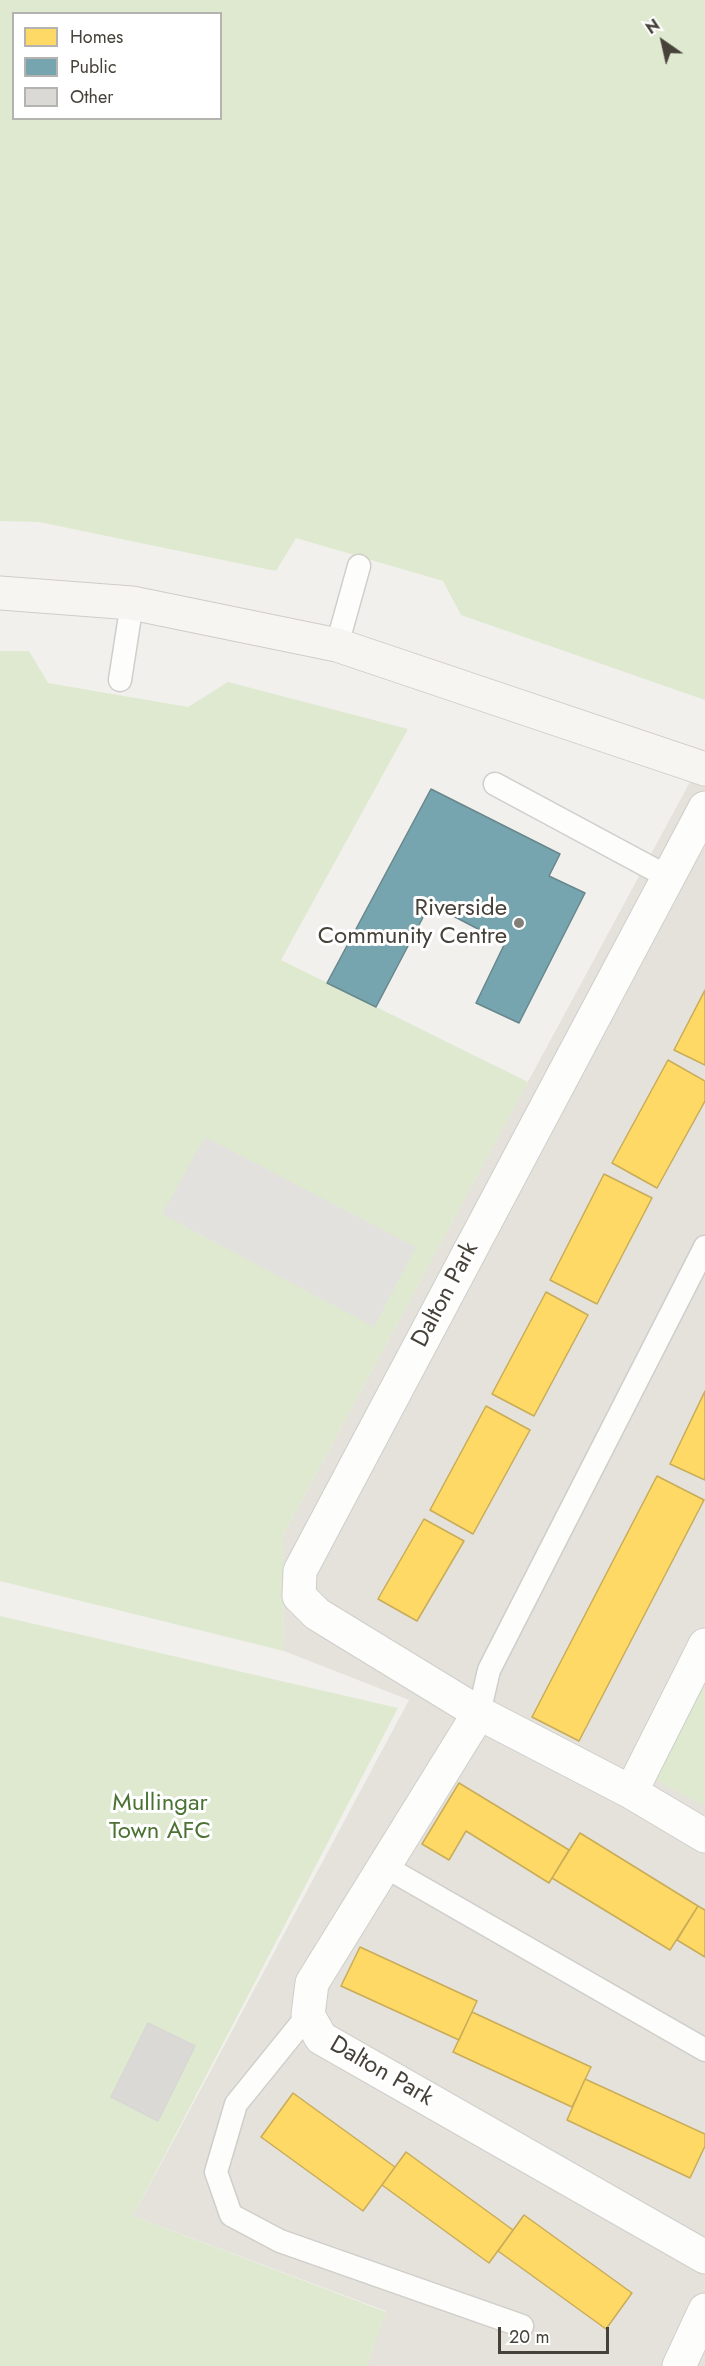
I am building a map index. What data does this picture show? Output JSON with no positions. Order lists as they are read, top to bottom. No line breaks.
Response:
{"streets":{"street":["Dalton Park"]},"parks":["Mullingar Town AFC"],"places":["Riverside Community Centre"],"legend":["Homes","Public","Other"],"scale_bar":"20 m","north":"top left"}
